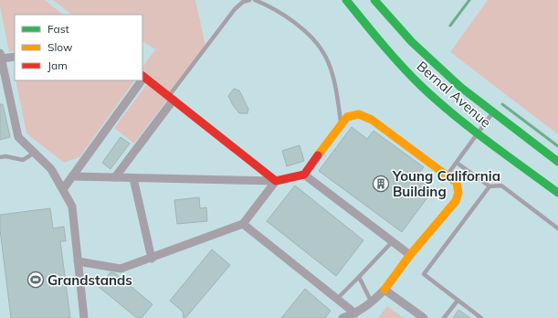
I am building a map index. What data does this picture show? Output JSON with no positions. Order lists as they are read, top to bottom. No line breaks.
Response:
{"streets":{"main road":["Bernal Avenue"]},"places":{"building":["Young California Building"],"sports":["Grandstands"]},"legend":["Fast","Slow","Jam"]}
